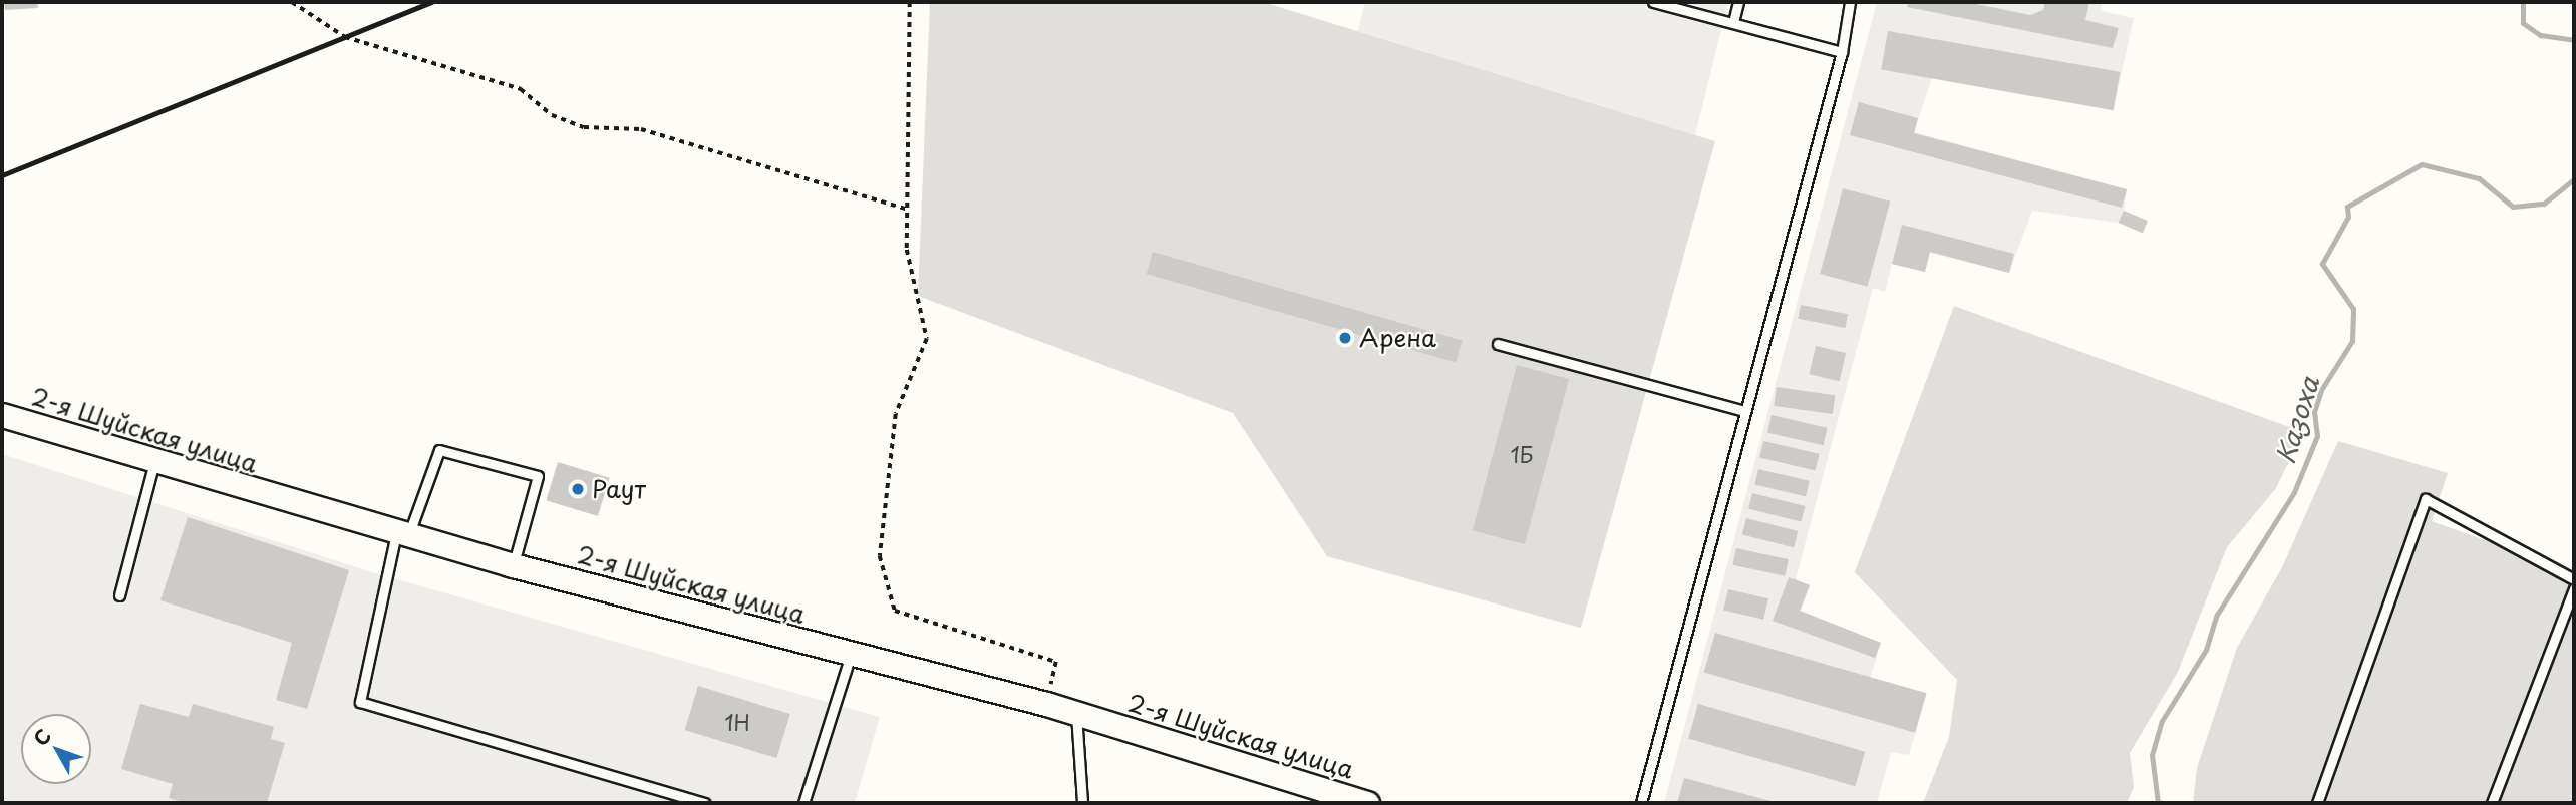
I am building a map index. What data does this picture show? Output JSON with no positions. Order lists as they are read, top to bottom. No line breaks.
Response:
{"streets":{"street":["2-я Шуйская улица"]},"water":["Казоха"],"places":["Арена","Раут"],"house_numbers":["1Б","1Н"],"north":"top left"}
